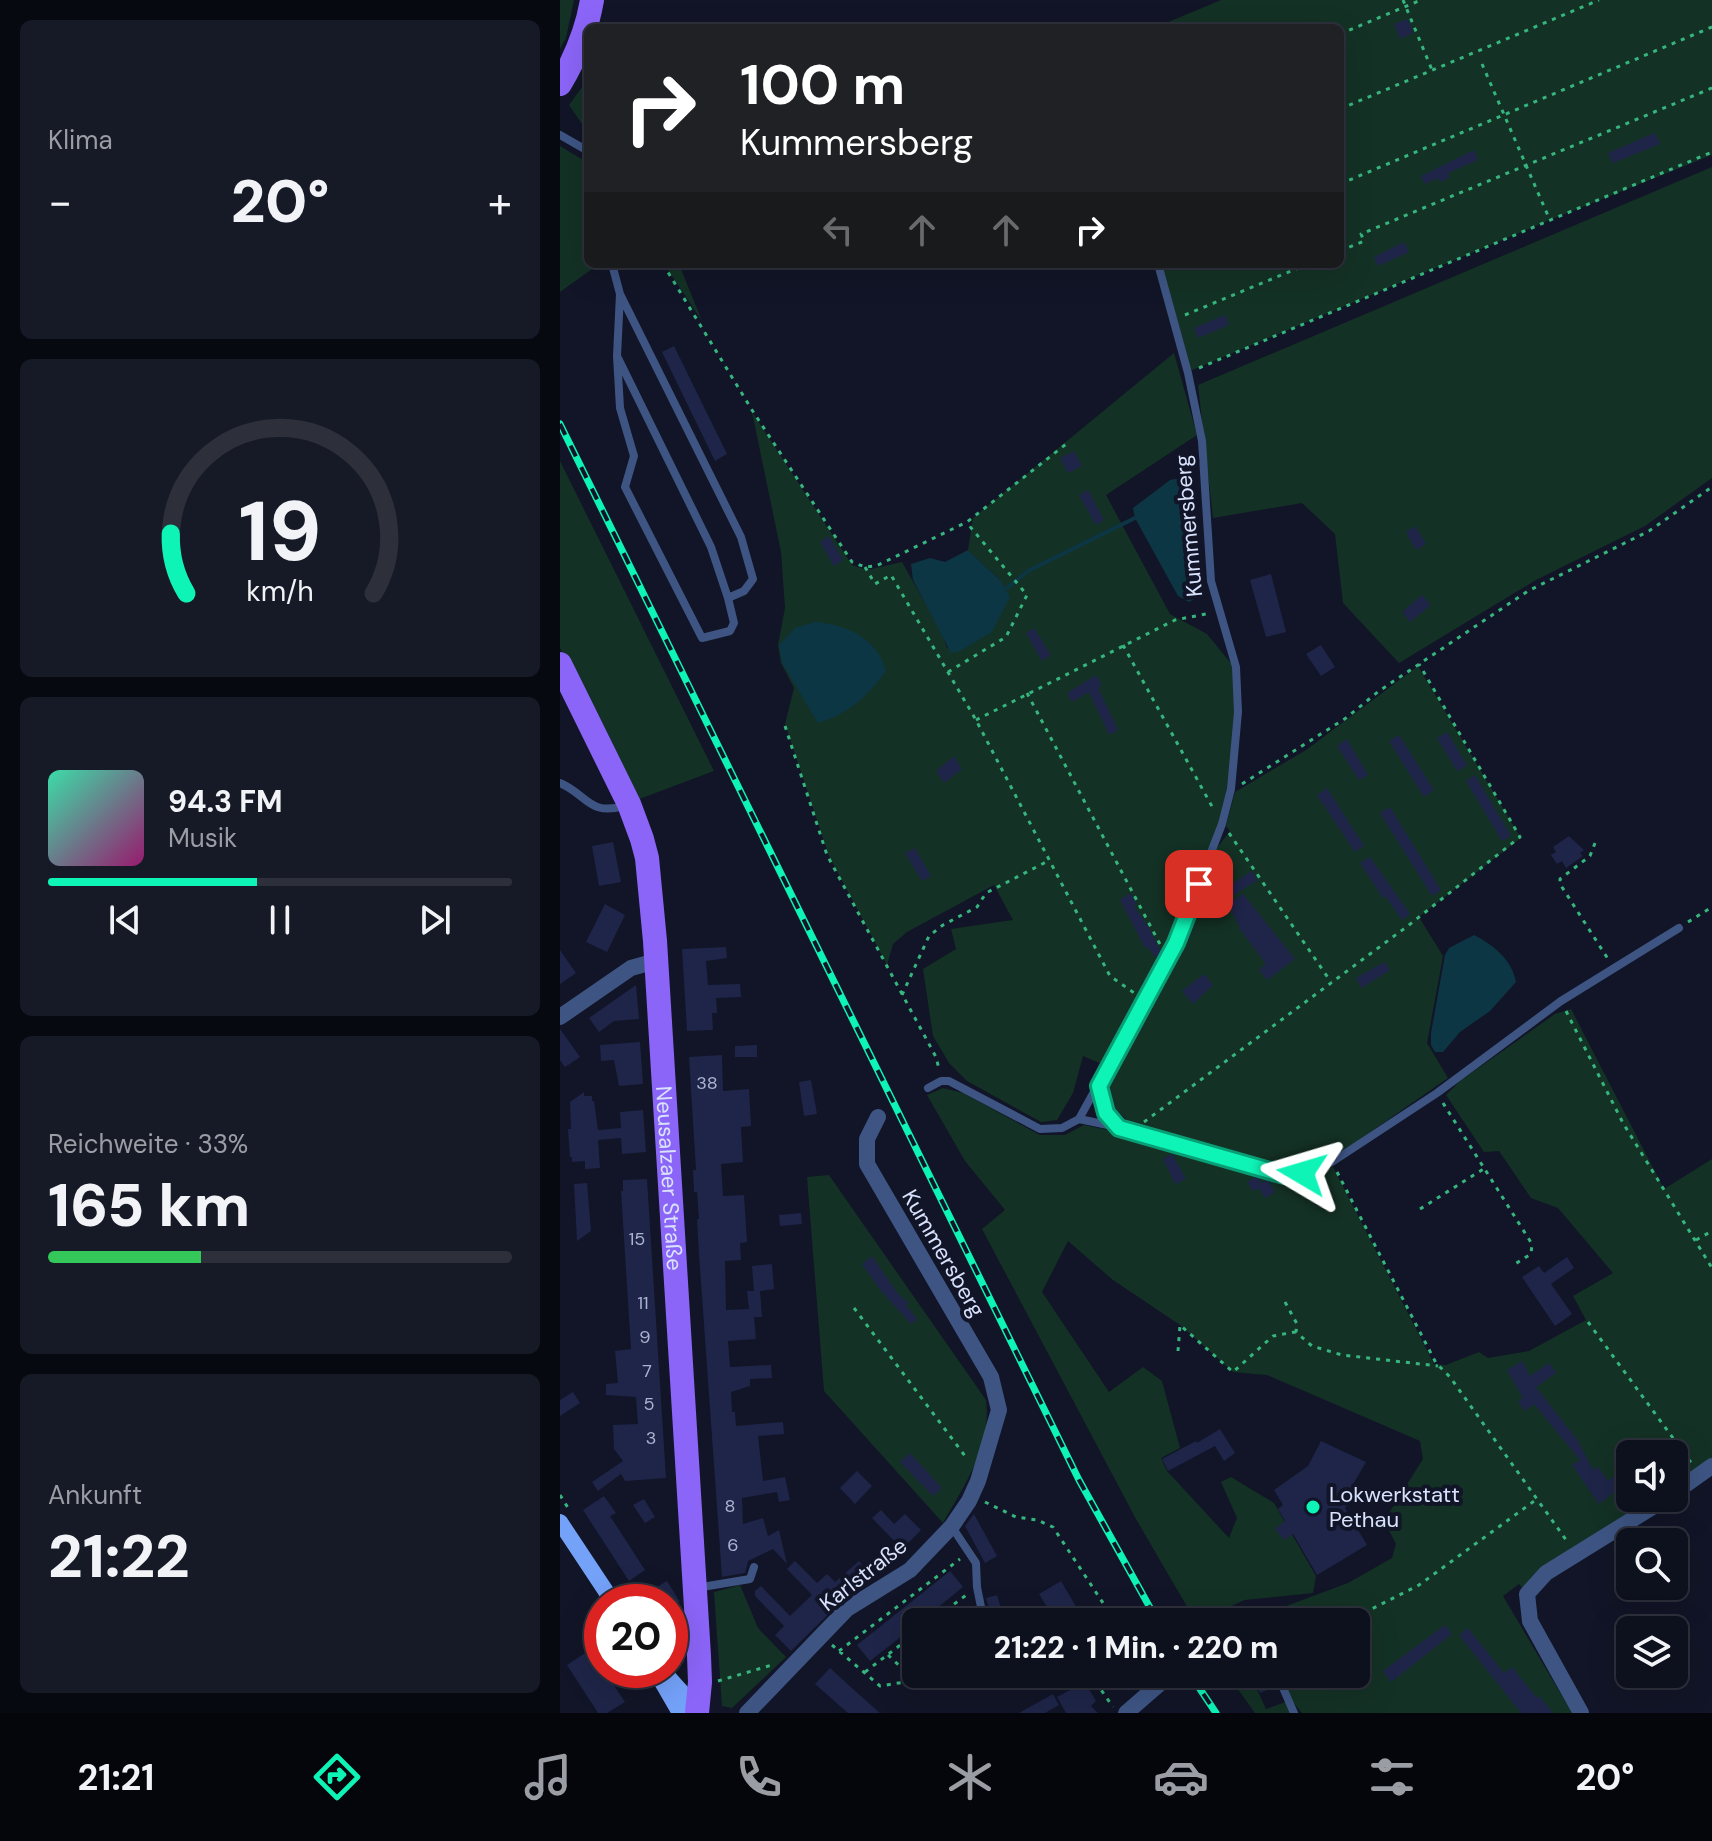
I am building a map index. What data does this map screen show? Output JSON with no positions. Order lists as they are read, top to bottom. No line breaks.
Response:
{"streets":{"main road":["Neusalzaer Straße"],"street":["Kummersberg","Karlstraße"]},"crossings":[["Kummersberg","Karlstraße"]],"places":["Lokwerkstatt Pethau"],"house_numbers":["38","15","11","9","7","5","3","8","6"],"page":{"tile":["Klima",["Reichweite · 33%","165 km"],["Ankunft","21:22"]],"turn":["100 m","Kummersberg"],"heat":["−","20°","+"],"song":["94.3 FM","Musik"],"limit":"20","trip":"21:22 · 1 Min. · 220 m","tabs":["21:21","20°"],"gauge":["19","km/h"]}}
